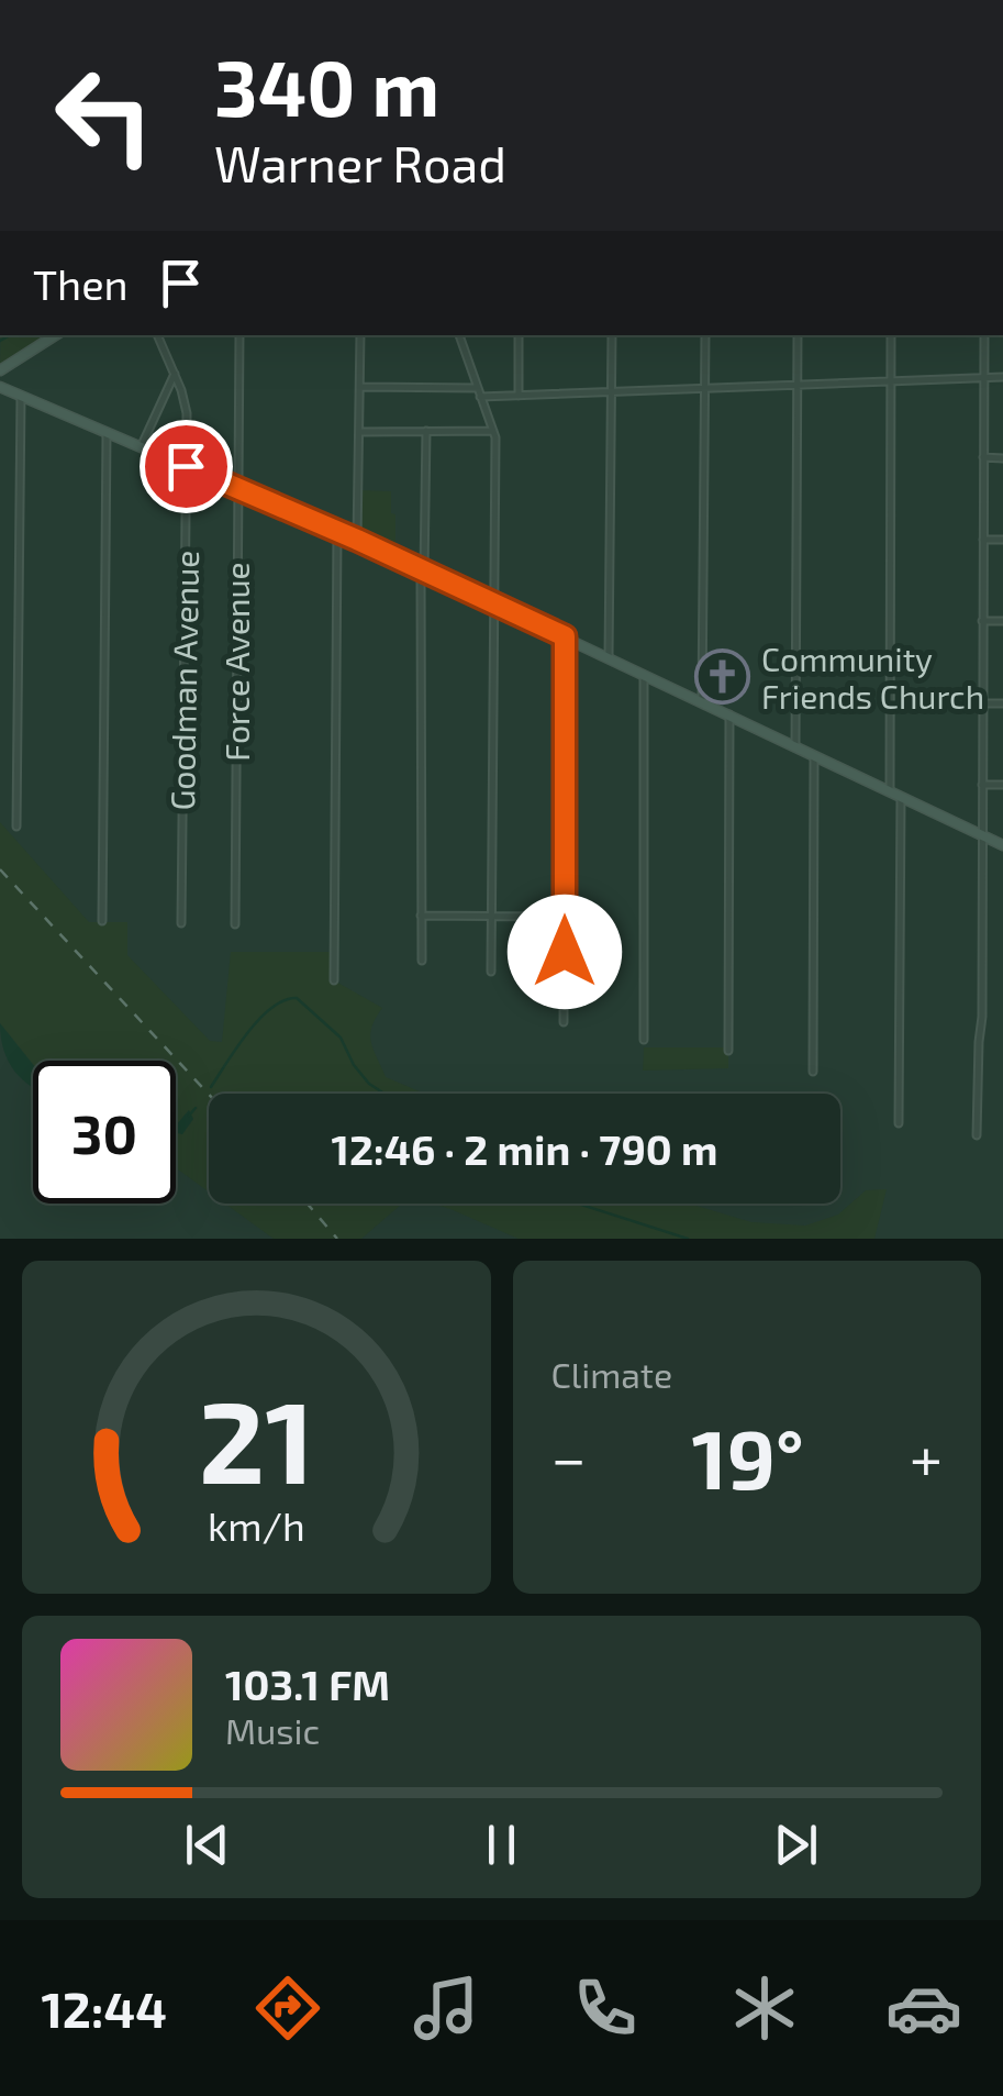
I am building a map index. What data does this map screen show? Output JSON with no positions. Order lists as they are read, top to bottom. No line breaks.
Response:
{"streets":{"street":["Force Avenue","Goodman Avenue"]},"places":{"church":["Community Friends Church"]},"page":{"turn":["340 m","Warner Road"],"then":"Then","limit":"30","trip":"12:46 · 2 min · 790 m","tile":"Climate","heat":["−","19°","+"],"song":["103.1 FM","Music"],"tabs":"12:44","gauge":["21","km/h"]}}
